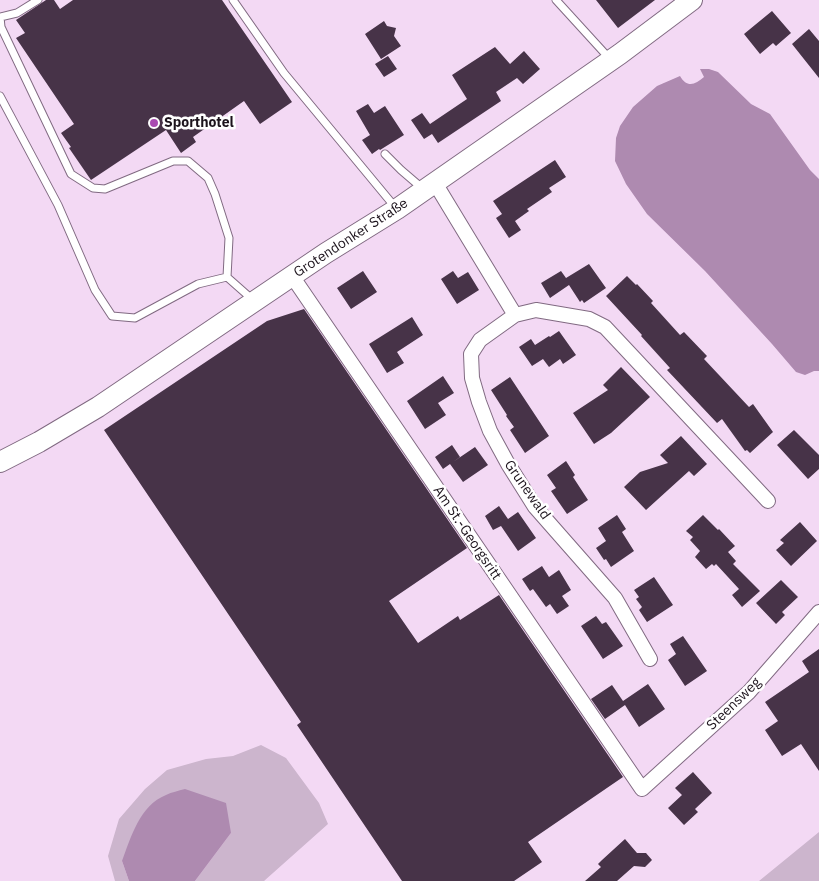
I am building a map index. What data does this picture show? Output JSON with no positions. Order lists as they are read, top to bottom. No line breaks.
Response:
{"streets":{"main road":["Grotendonker Straße"],"street":["Grunewald","Am St.-Georgsritt","Steensweg"]},"crossings":[["Grotendonker Straße","Am St.-Georgsritt"],["Am St.-Georgsritt","Steensweg"]],"places":["Sporthotel"]}
